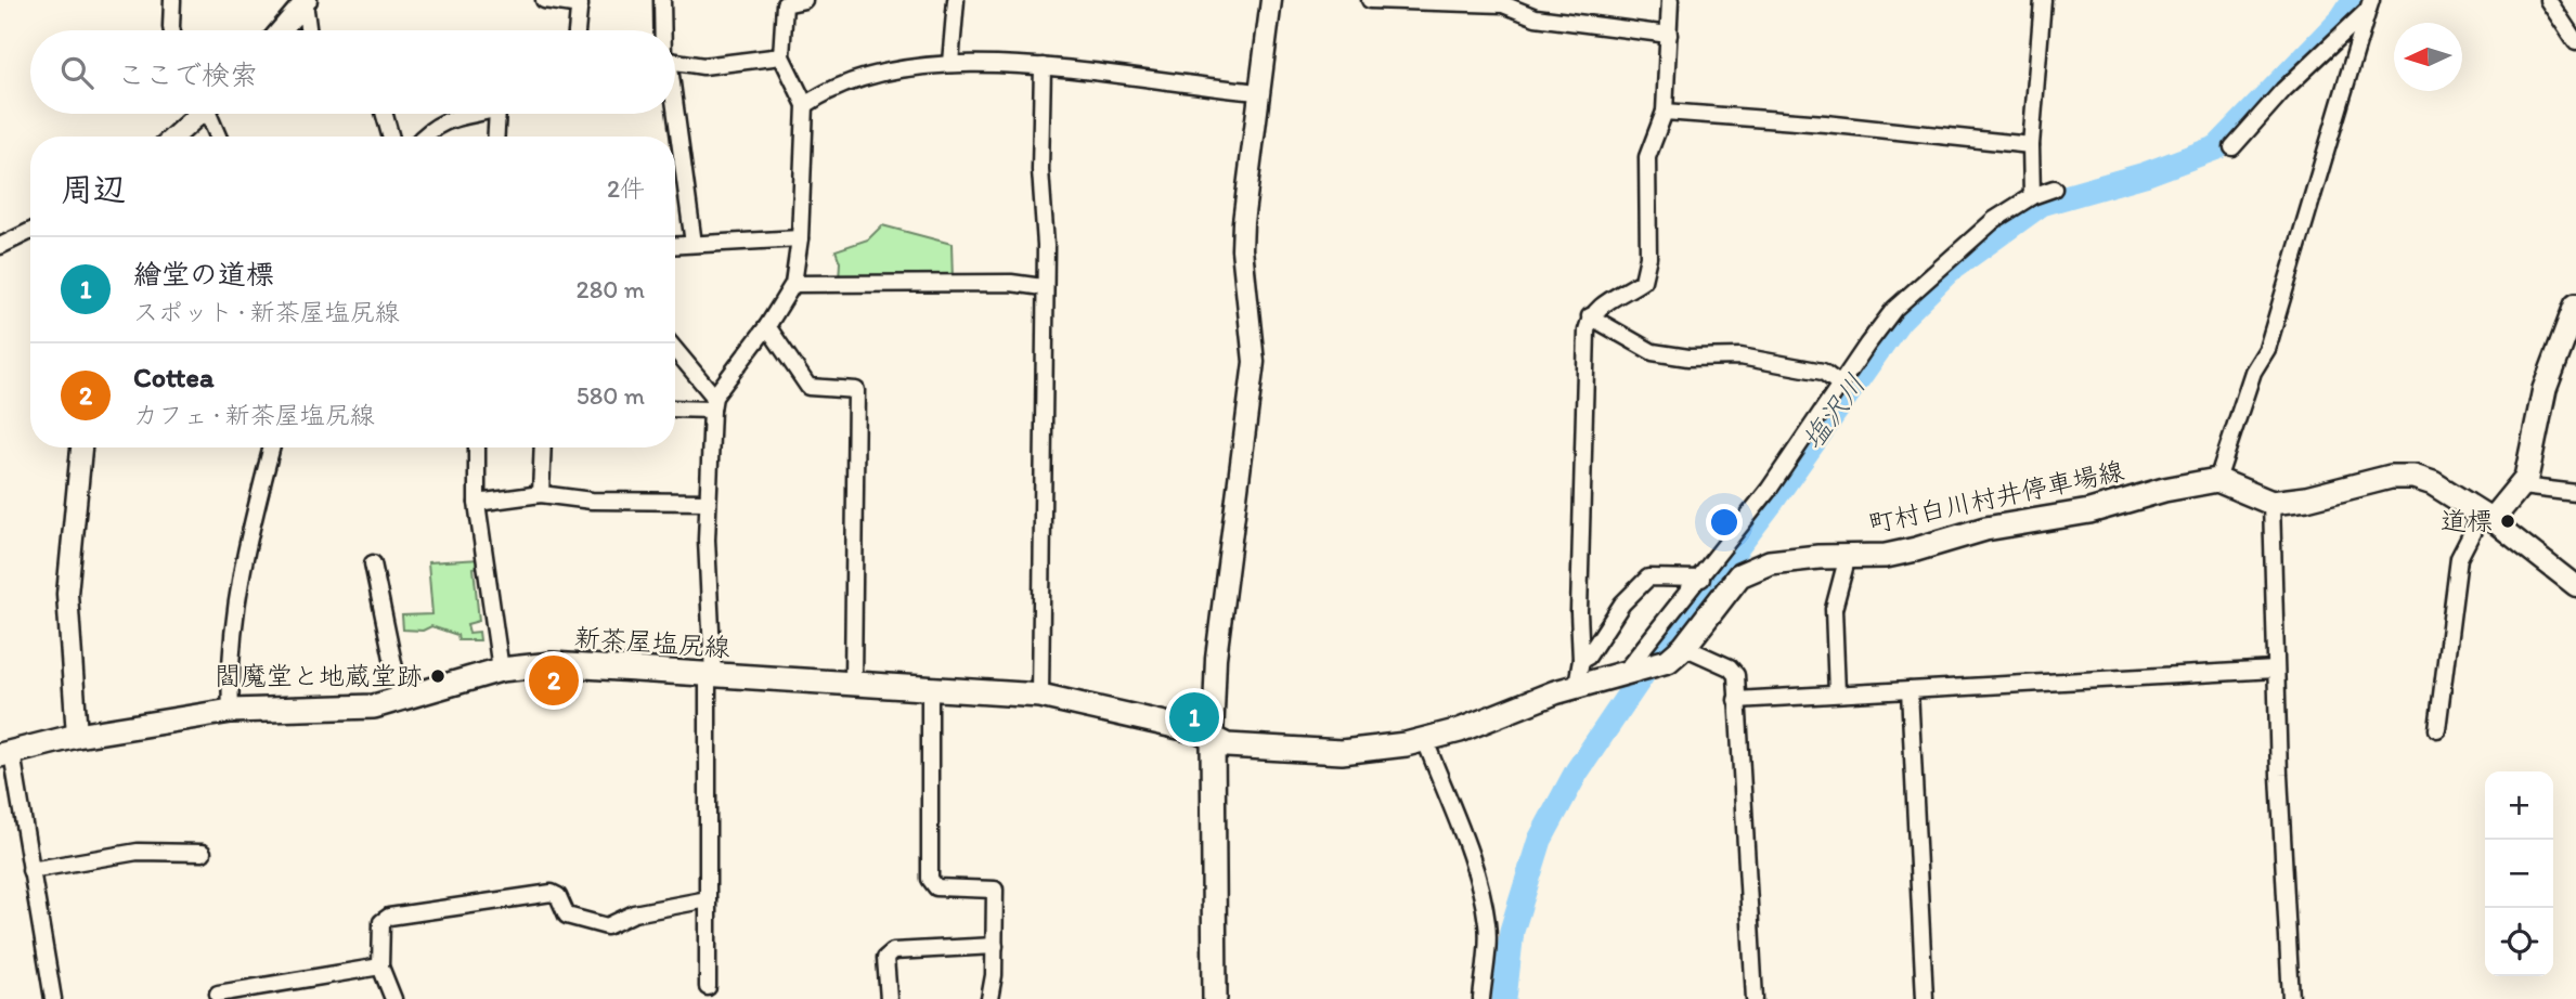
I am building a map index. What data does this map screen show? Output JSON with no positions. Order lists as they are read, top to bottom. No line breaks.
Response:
{"streets":{"main road":["町村白川村井停車場線","新茶屋塩尻線"]},"crossings":[["町村白川村井停車場線","新茶屋塩尻線"]],"water":["塩沢川"],"places":["道標","閻魔堂と地蔵堂跡"],"north":"left","page":{"search":"ここで検索","heading":["周辺","2件"],"list":[{"mark":"1","name":"繪堂の道標","note":"スポット · 新茶屋塩尻線","value":"280 m"},{"mark":"2","name":"Cottea","note":"カフェ · 新茶屋塩尻線","value":"580 m"}],"pins":["2","1"],"map_buttons":["+","−"]}}
